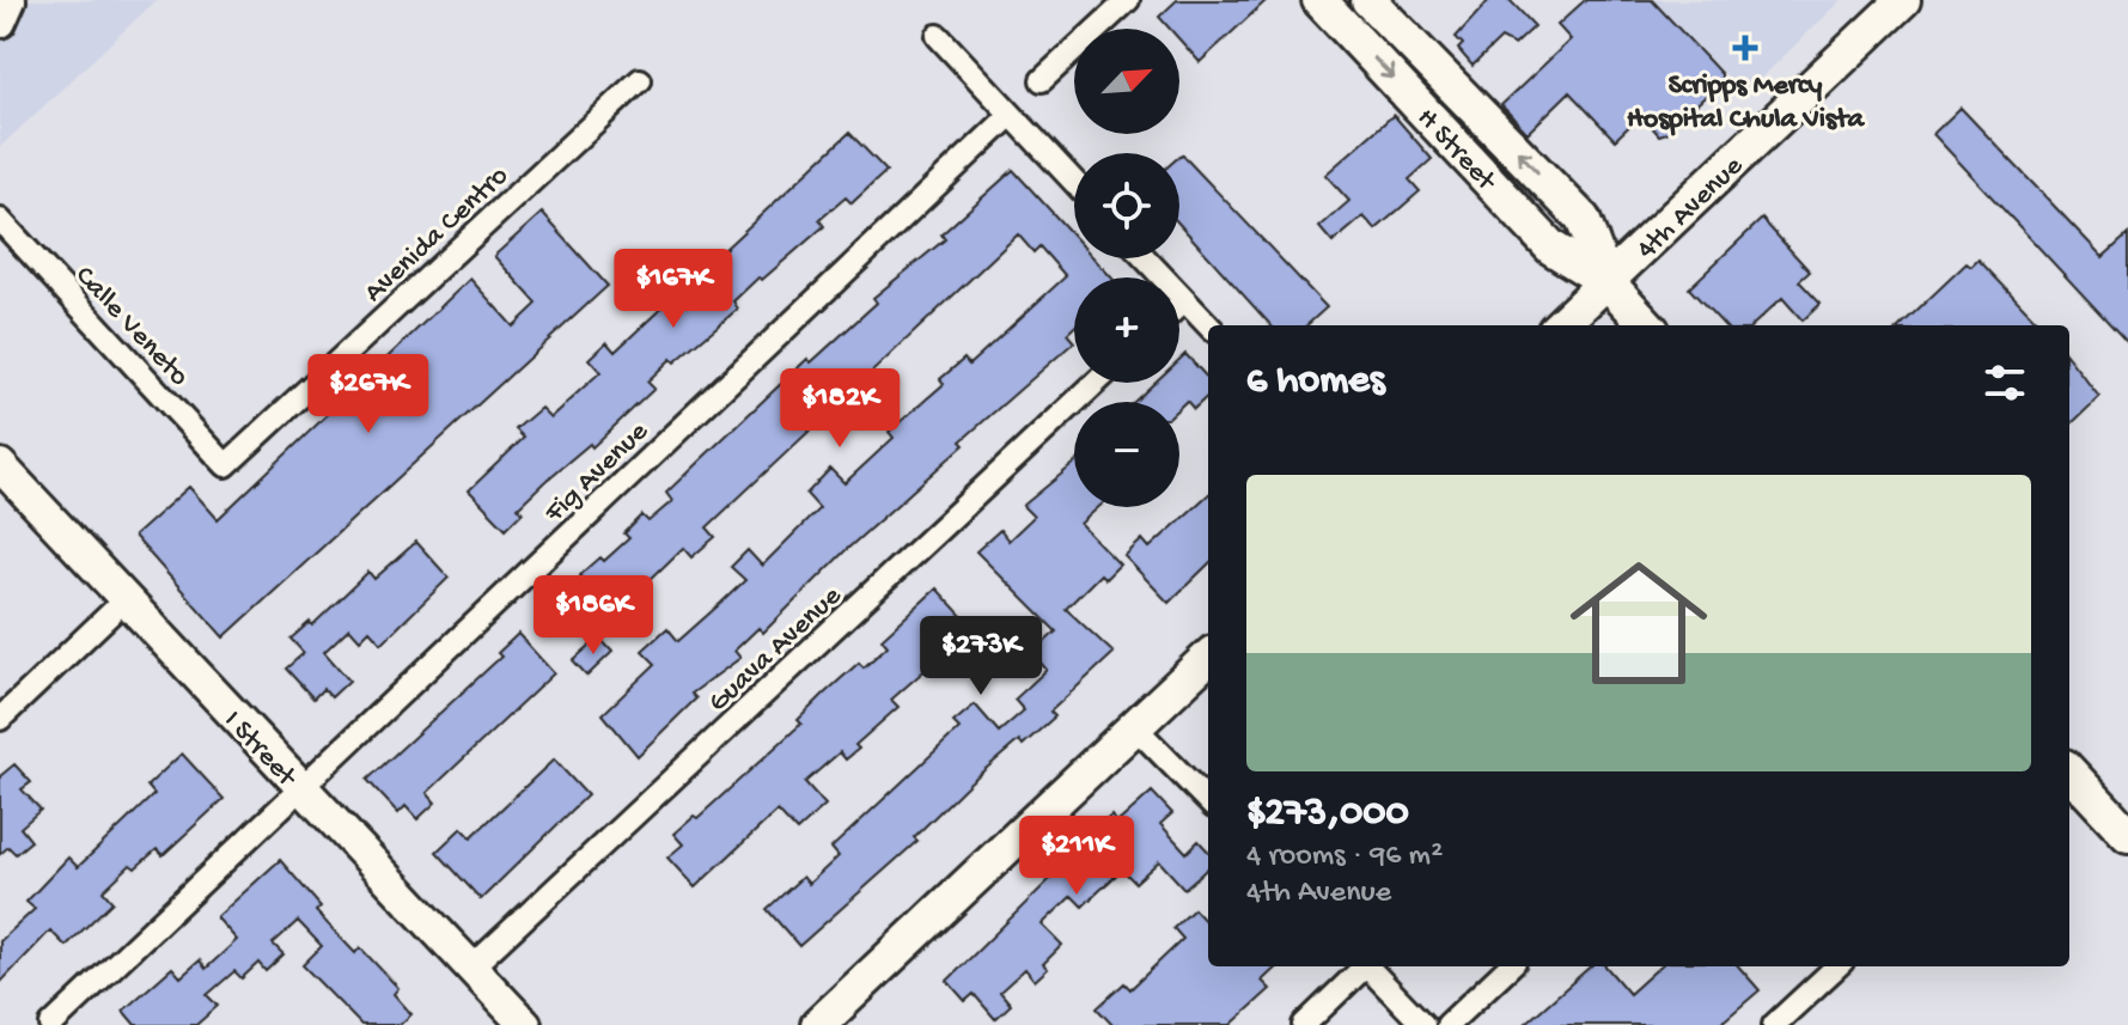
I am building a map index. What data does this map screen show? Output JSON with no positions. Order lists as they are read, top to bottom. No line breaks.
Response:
{"streets":{"main road":["H Street","4th Avenue"],"street":["Avenida Centro","Calle Veneto","Fig Avenue","Guava Avenue","I Street"]},"crossings":[["H Street","4th Avenue"],["Avenida Centro","Calle Veneto"],["Fig Avenue","I Street"],["Guava Avenue","I Street"]],"places":{"health":["Scripps Mercy Hospital Chula Vista"]},"north":"top right","page":{"map_buttons":["+","−"],"price":["$167K","$267K","$182K","$186K","$273K","$211K"],"heading":"6 homes","list":[{"name":"$273,000","note":"4 rooms · 96 m² · 4th Avenue"}]}}
